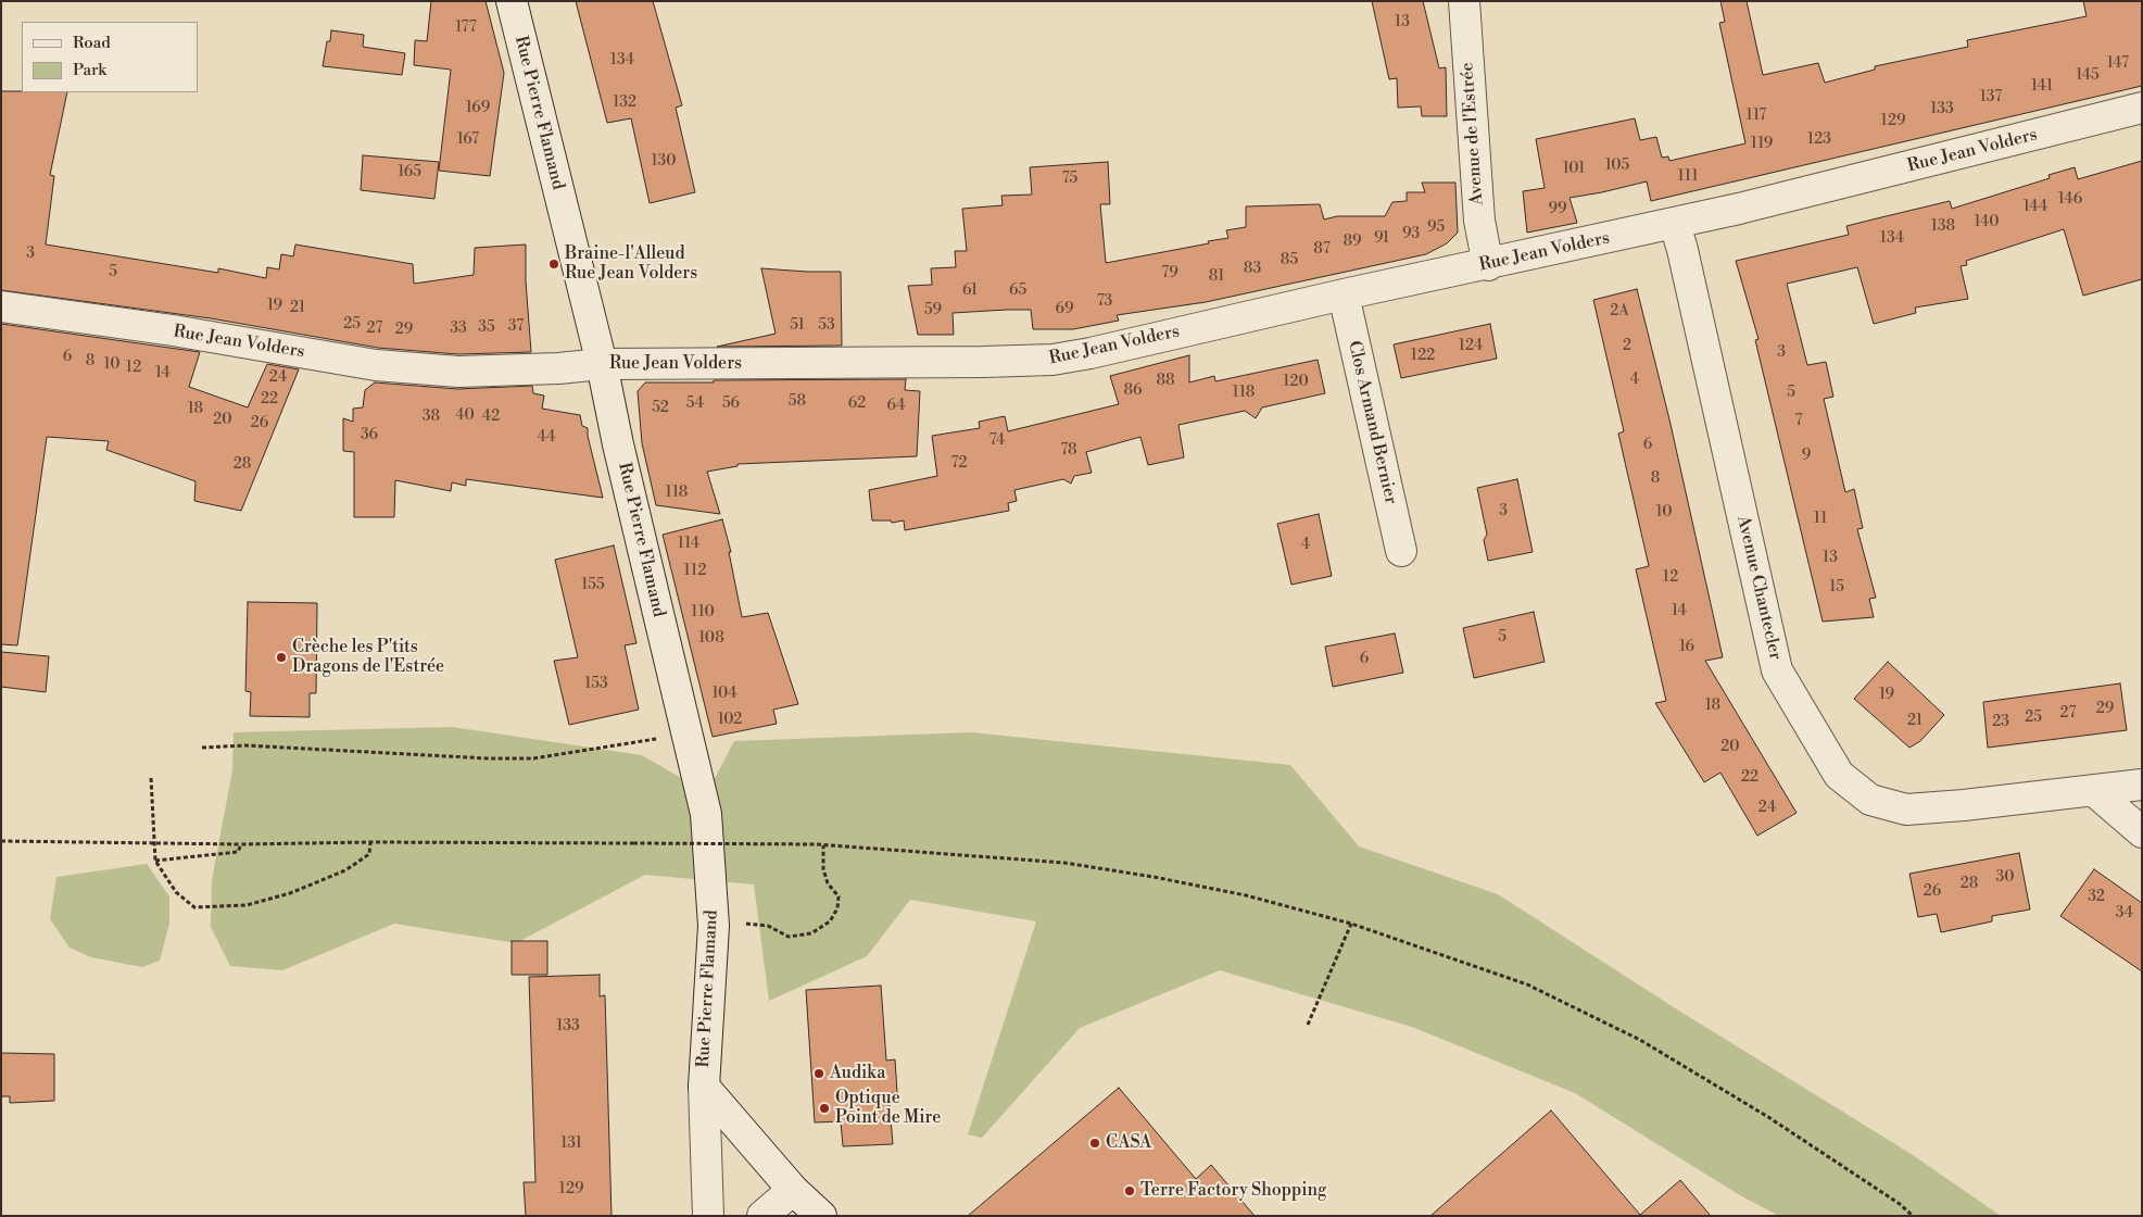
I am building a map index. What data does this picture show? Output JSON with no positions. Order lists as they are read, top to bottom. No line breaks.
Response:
{"streets":{"street":["Rue Pierre Flamand","Avenue de l'Estrée","Rue Jean Volders","Clos Armand Bernier","Avenue Chantecler"]},"crossings":[["Rue Pierre Flamand","Rue Jean Volders"],["Avenue de l'Estrée","Rue Jean Volders"],["Rue Jean Volders","Clos Armand Bernier"],["Rue Jean Volders","Avenue Chantecler"]],"places":["Braine-l'Alleud Rue Jean Volders","Crèche les P'tits Dragons de l'Estrée","Audika","Optique Point de Mire","CASA","Terre Factory Shopping"],"house_numbers":["13","177","134","147","145","141","137","132","169","133","117","129","167","123","119","130","105","101","165","111","75","146","144","99","140","138","95","93","91","134","89","87","3","85","83","5","79","81","61","65","73","19","21","69","59","2A","25","51","53","37","35","27","33","29","124","2","3","122","6","8","10","12","14","24","4","88","120","86","118","5","22","58","54","56","62","64","52","18","40","38","42","20","7","26","36","44","74","6","78","9","72","28","8","118","3","10","11","114","4","13","112","12","155","15","14","110","5","108","16","6","153","104","19","18","29","27","25","102","21","23","20","22","24","30","28","26","32","34","133","131","129"],"legend":["Road","Park"]}
